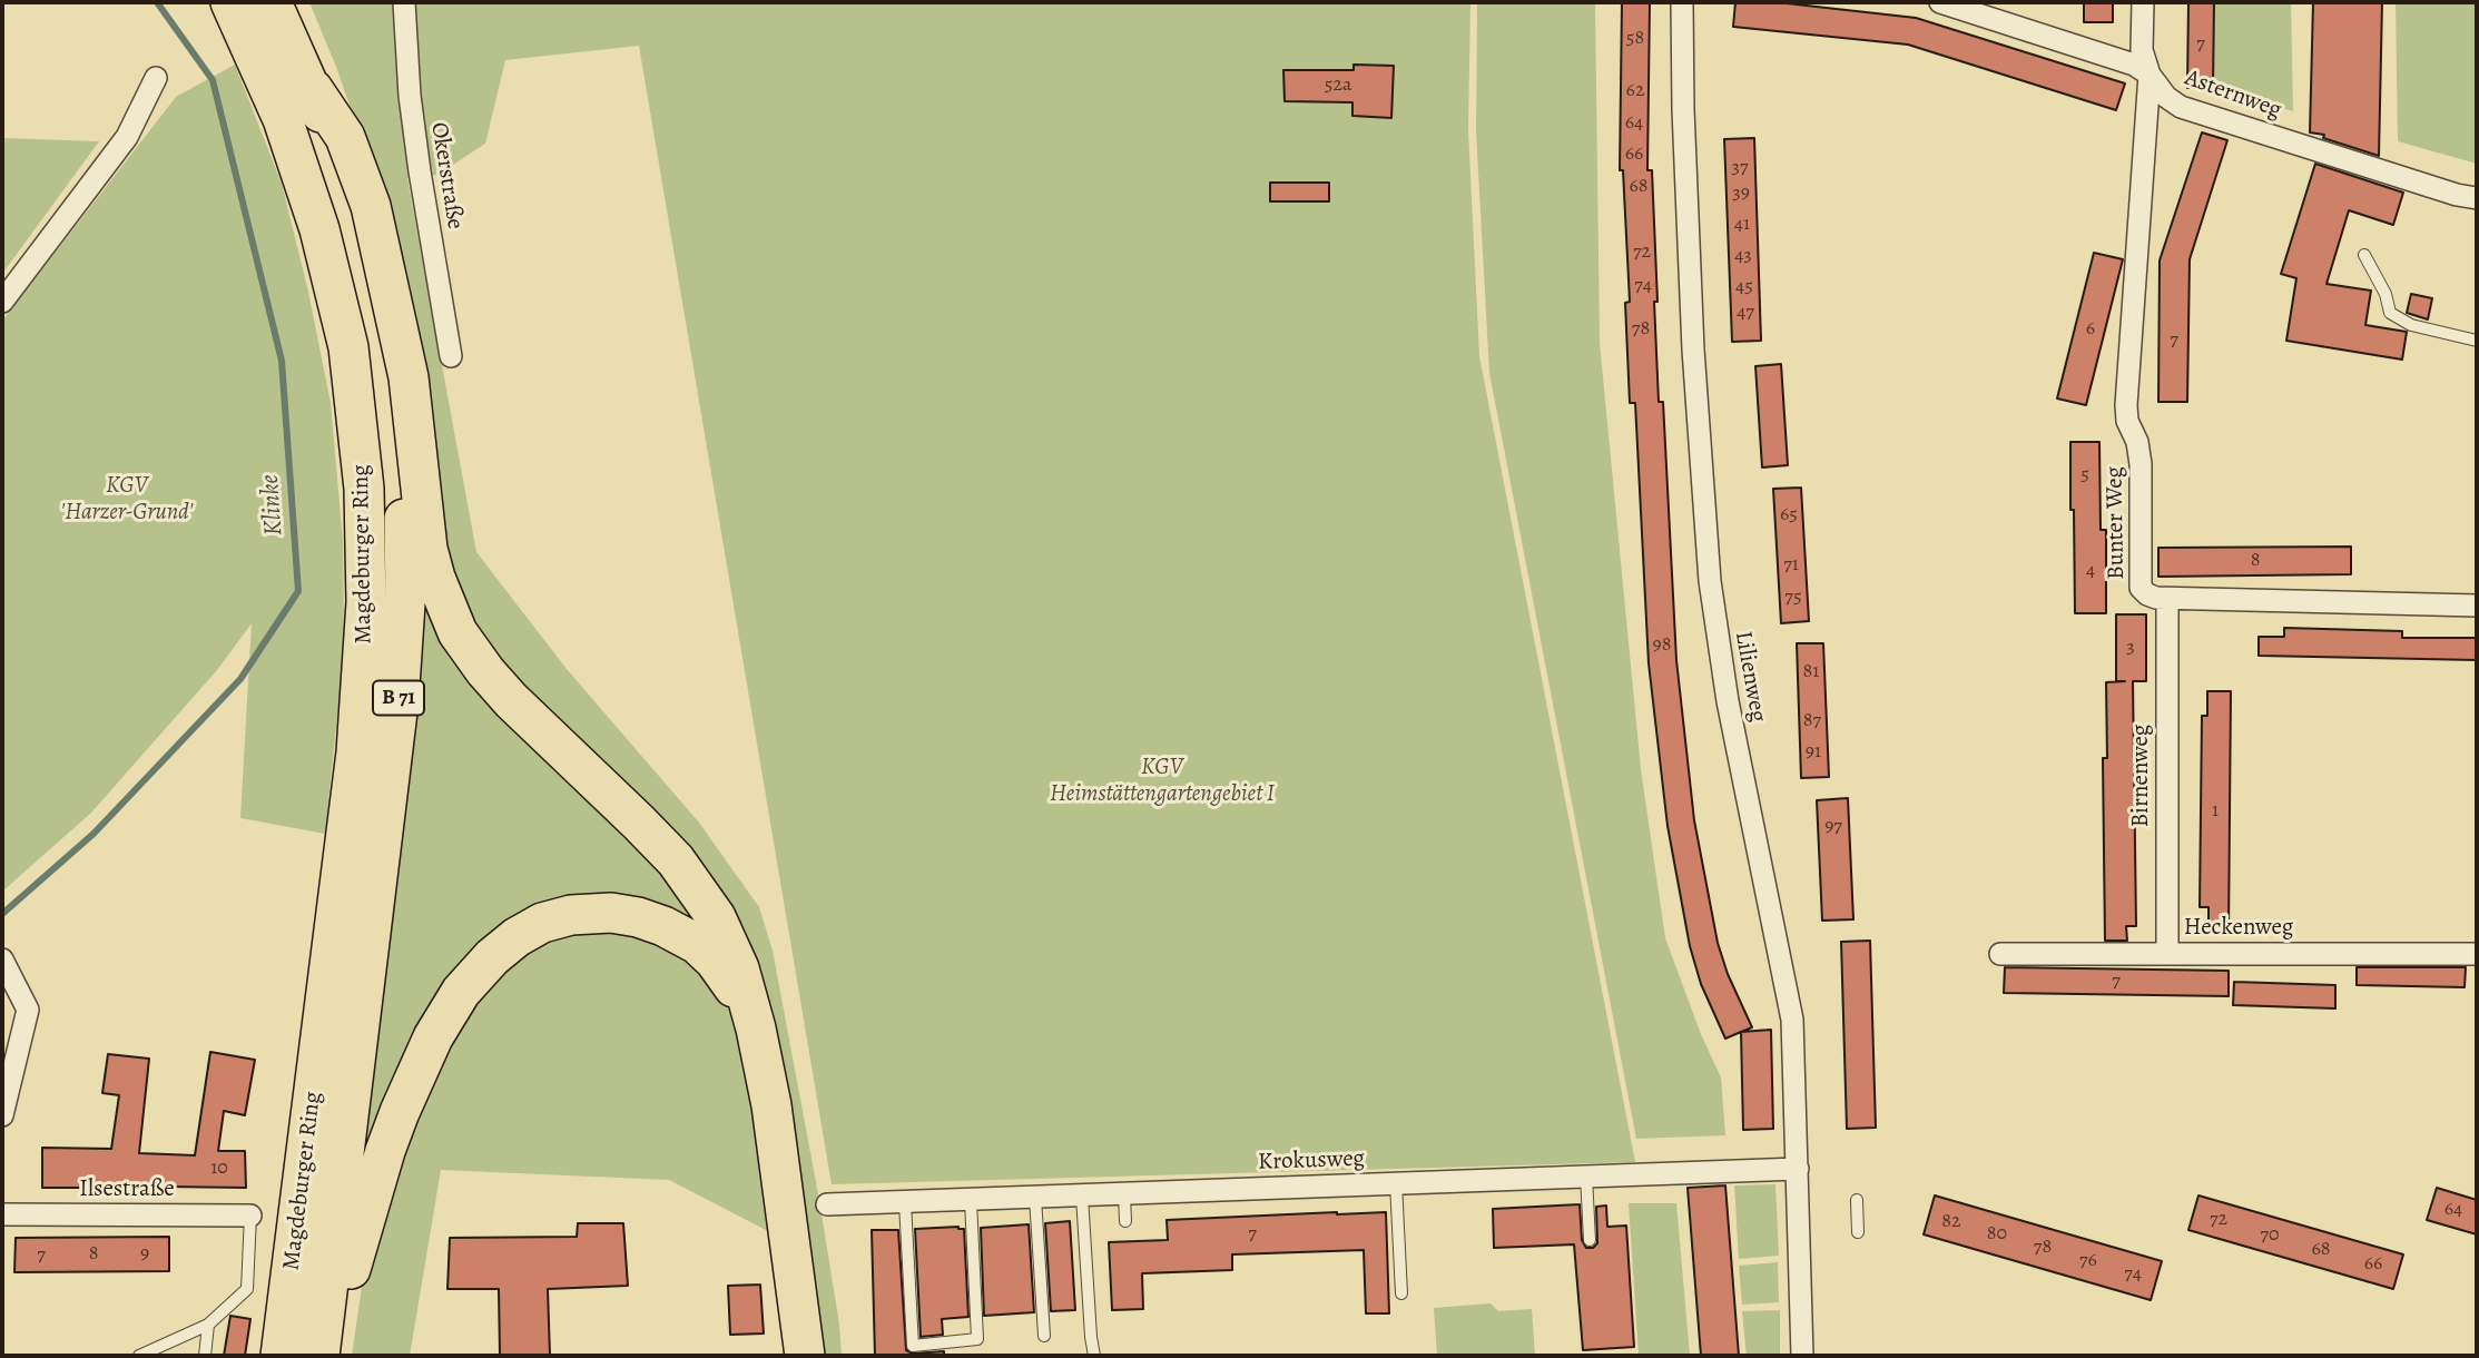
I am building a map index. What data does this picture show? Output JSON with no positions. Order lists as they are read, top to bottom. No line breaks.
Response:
{"streets":{"highway":["Magdeburger Ring","B 71"],"street":["Asternweg","Okerstraße","Bunter Weg","Lilienweg","Birnenweg","Heckenweg","Krokusweg","Ilsestraße"]},"crossings":[["Asternweg","Bunter Weg"],["Bunter Weg","Birnenweg"],["Lilienweg","Krokusweg"],["Birnenweg","Heckenweg"]],"water":["Klinke"],"parks":["KGV 'Harzer-Grund'","KGV Heimstättengartengebiet I"],"house_numbers":["58","7","52a","62","64","66","37","68","39","41","72","43","74","45","47","78","6","7","5","65","8","71","4","75","98","3","81","87","91","1","97","7","10","64","72","82","7","80","70","78","68","8","9","7","76","66","74"]}
